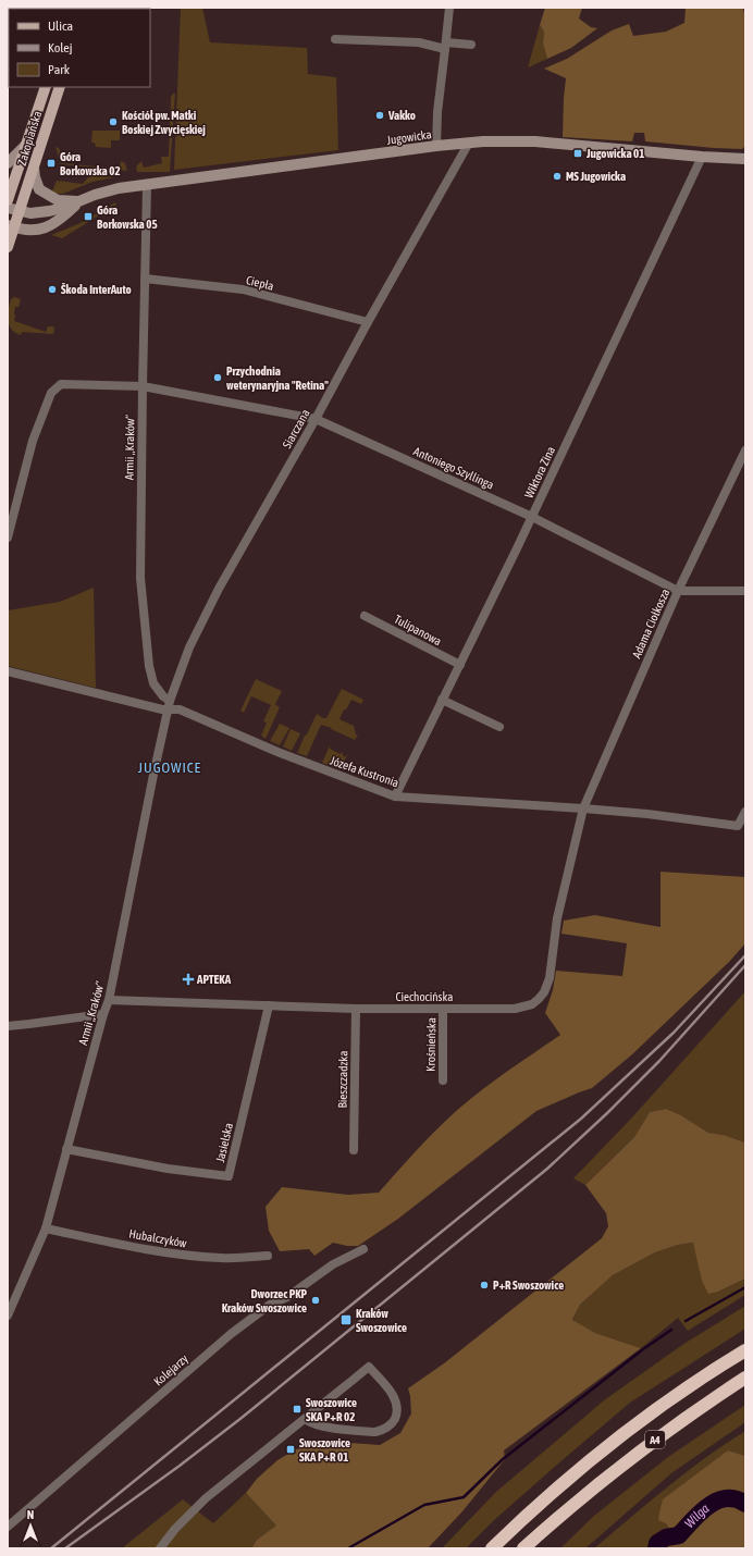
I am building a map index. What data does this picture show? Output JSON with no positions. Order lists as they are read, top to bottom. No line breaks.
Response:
{"streets":{"highway":["A4"],"main road":["Zakopiańska"],"street":["Jugowicka","Ciepła","Siarczana","Armii „Kraków”","Antoniego Szyllinga","Wiktora Zina","Adama Ciołkosza","Tulipanowa","Józefa Kustronia","Ciechocińska","Krośnieńska","Bieszczadzka","Jasielska","Hubalczyków","Kolejarzy"]},"crossings":[["Jugowicka","Zakopiańska"],["Jugowicka","Siarczana"],["Jugowicka","Armii „Kraków”"],["Jugowicka","Wiktora Zina"],["Ciepła","Siarczana"],["Ciepła","Armii „Kraków”"],["Siarczana","Armii „Kraków”"],["Siarczana","Antoniego Szyllinga"],["Siarczana","Józefa Kustronia"],["Armii „Kraków”","Antoniego Szyllinga"],["Armii „Kraków”","Józefa Kustronia"],["Armii „Kraków”","Ciechocińska"],["Armii „Kraków”","Jasielska"],["Armii „Kraków”","Hubalczyków"],["Antoniego Szyllinga","Wiktora Zina"],["Antoniego Szyllinga","Adama Ciołkosza"],["Wiktora Zina","Tulipanowa"],["Wiktora Zina","Józefa Kustronia"],["Adama Ciołkosza","Józefa Kustronia"],["Adama Ciołkosza","Ciechocińska"],["Józefa Kustronia","Ciechocińska"],["Ciechocińska","Krośnieńska"],["Ciechocińska","Bieszczadzka"],["Ciechocińska","Jasielska"]],"districts":["JUGOWICE"],"water":["Wilga"],"places":{"other":["Vakko","Kościół pw. Matki Boskiej Zwycięskiej","MS Jugowicka","Škoda InterAuto","Przychodnia weterynaryjna \"Retina\"","P+R Swoszowice","Dworzec PKP Kraków Swoszowice"],"transit":["Jugowicka 01","Góra Borkowska 02","Góra Borkowska 05","Kraków Swoszowice","Swoszowice SKA P+R 02","Swoszowice SKA P+R 01"],"health":["APTEKA"]},"legend":["Ulica","Kolej","Park"],"north":"top"}
